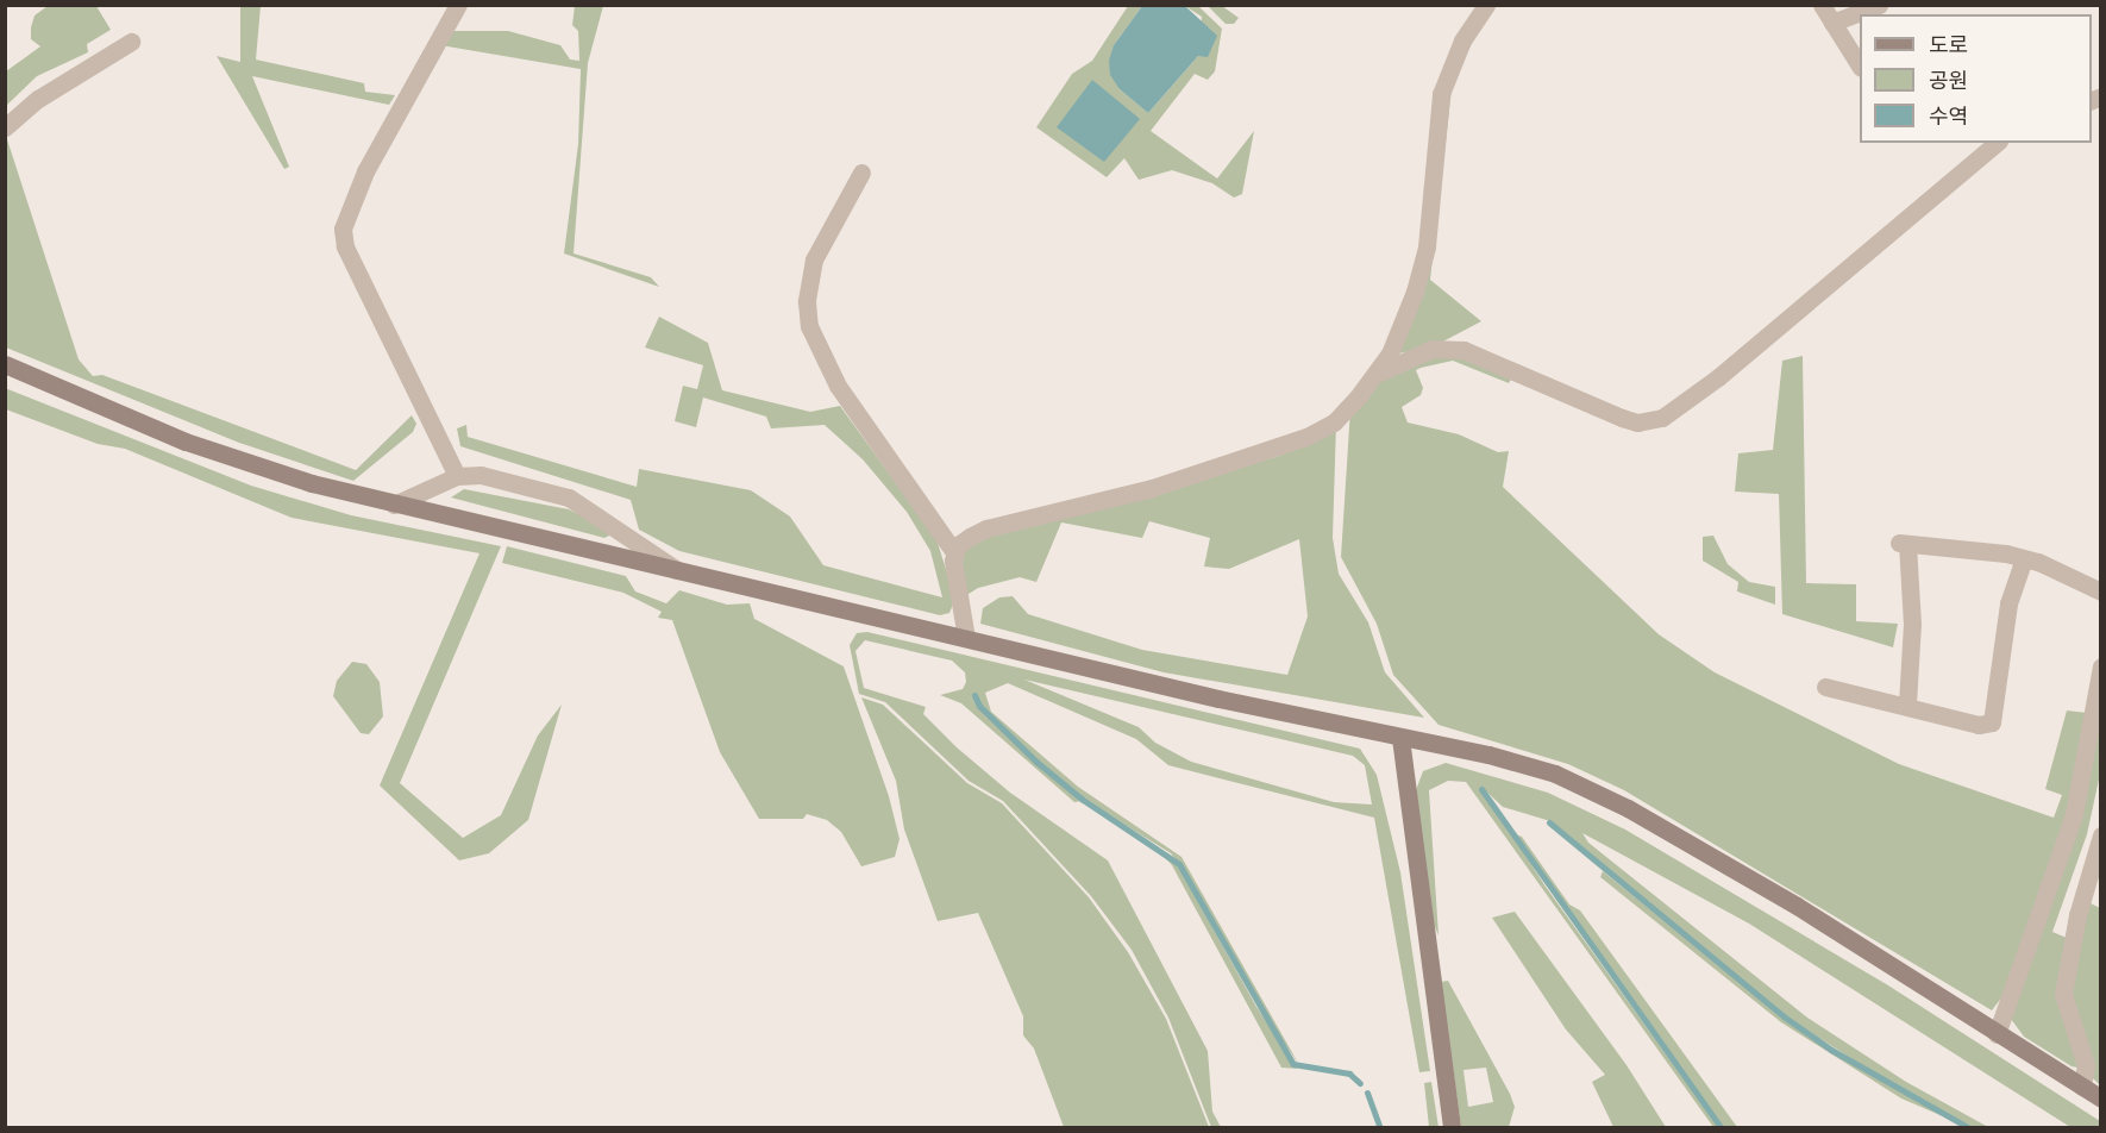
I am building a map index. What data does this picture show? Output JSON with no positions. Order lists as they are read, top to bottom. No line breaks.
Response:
{"legend":["도로","공원","수역"]}
